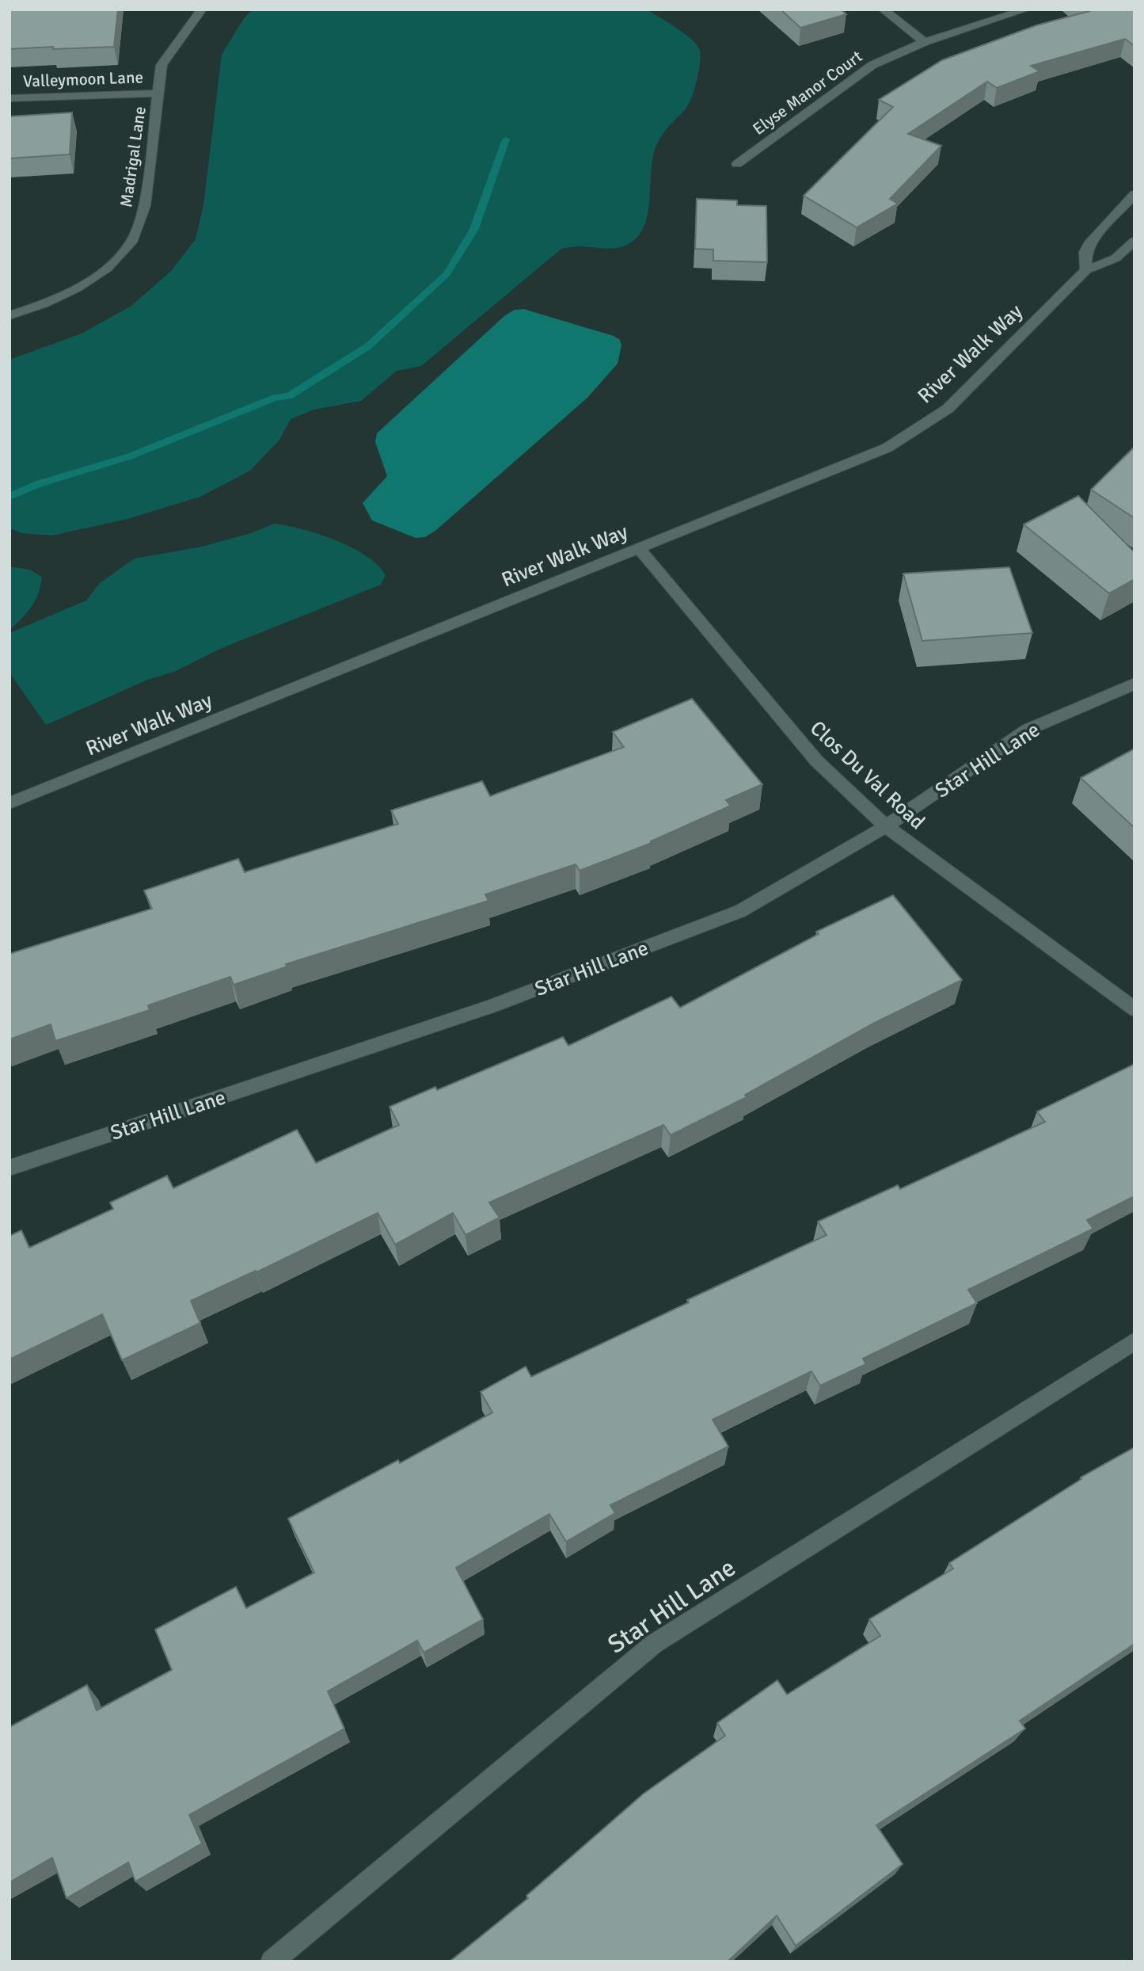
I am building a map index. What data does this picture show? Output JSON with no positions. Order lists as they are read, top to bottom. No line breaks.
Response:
{"streets":{"street":["Valleymoon Lane","Elyse Manor Court","Madrigal Lane","River Walk Way","Star Hill Lane","Clos Du Val Road"]},"crossings":[["Valleymoon Lane","Madrigal Lane"],["River Walk Way","Clos Du Val Road"],["Star Hill Lane","Clos Du Val Road"]]}
